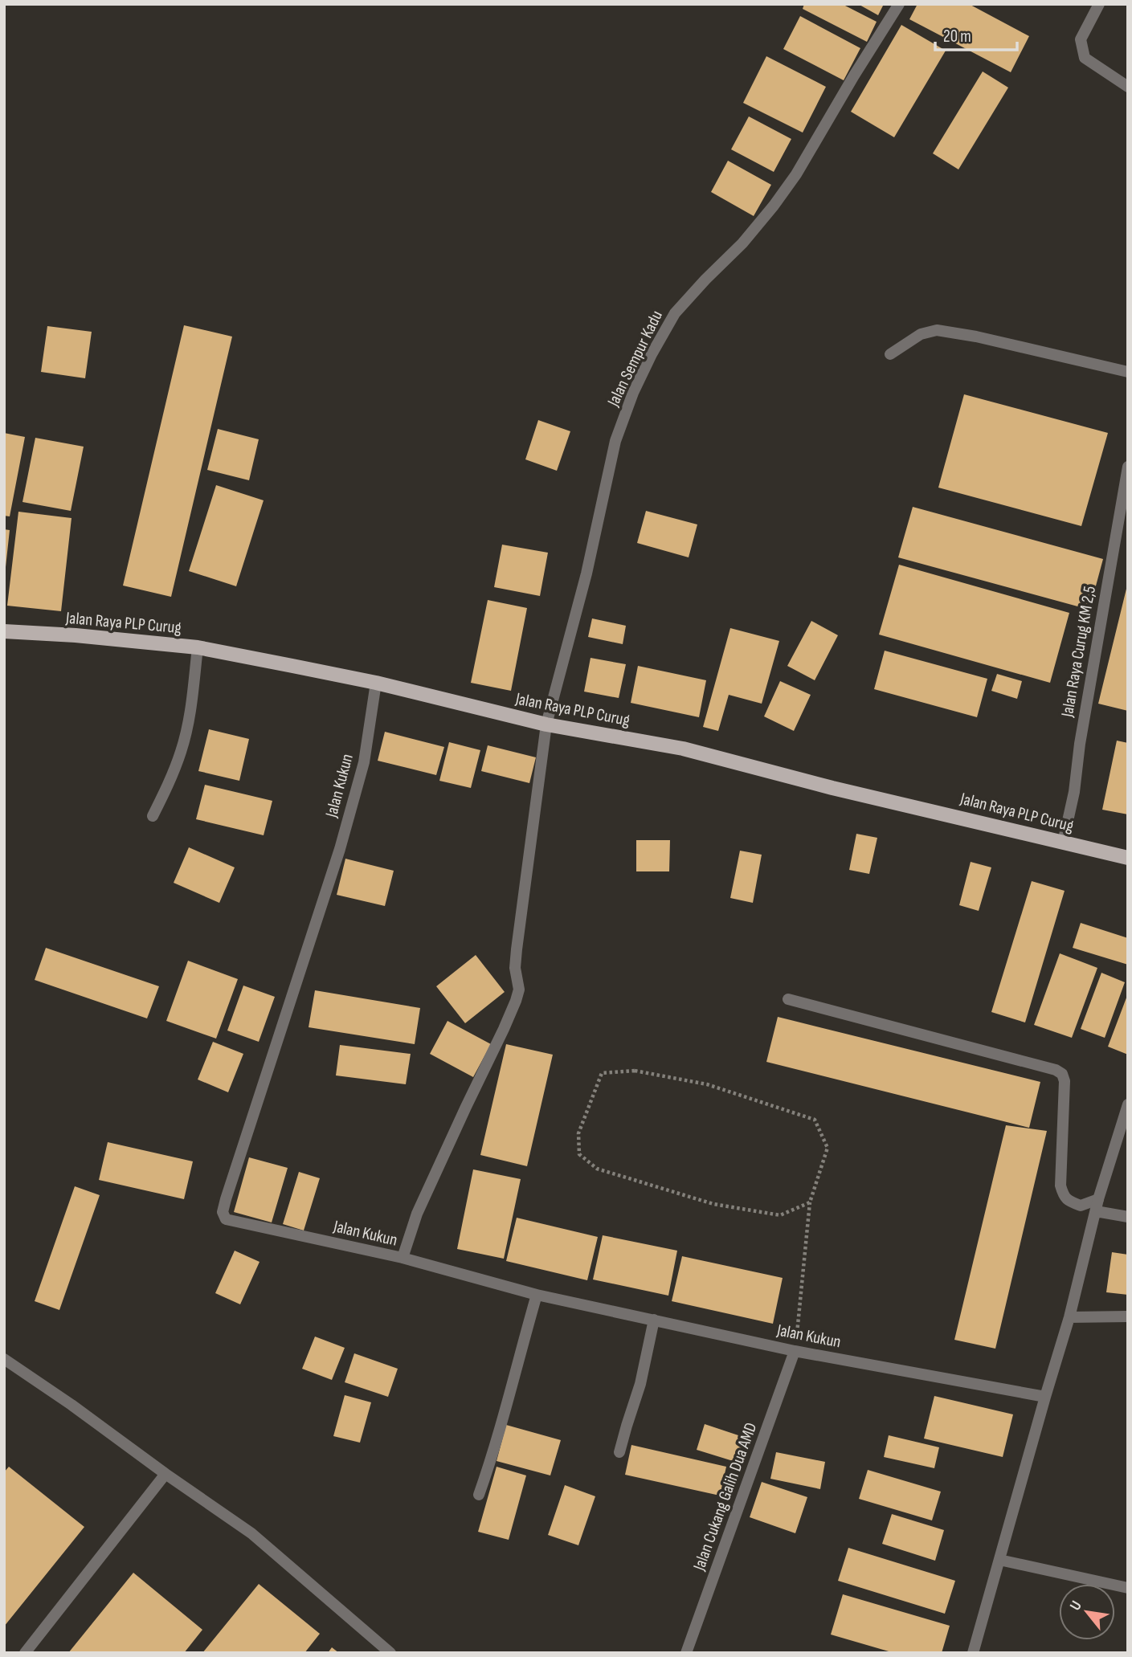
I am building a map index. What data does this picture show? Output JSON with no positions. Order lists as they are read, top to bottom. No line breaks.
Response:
{"streets":{"main road":["Jalan Raya PLP Curug"],"street":["Jalan Sempur Kadu","Jalan Raya Curug KM 2,5","Jalan Kukun","Jalan Cukang Galih Dua AMD"]},"crossings":[["Jalan Sempur Kadu","Jalan Raya PLP Curug"],["Jalan Sempur Kadu","Jalan Kukun"],["Jalan Raya PLP Curug","Jalan Raya Curug KM 2,5"],["Jalan Raya PLP Curug","Jalan Kukun"],["Jalan Kukun","Jalan Cukang Galih Dua AMD"]],"scale_bar":"20 m","north":"top left"}
